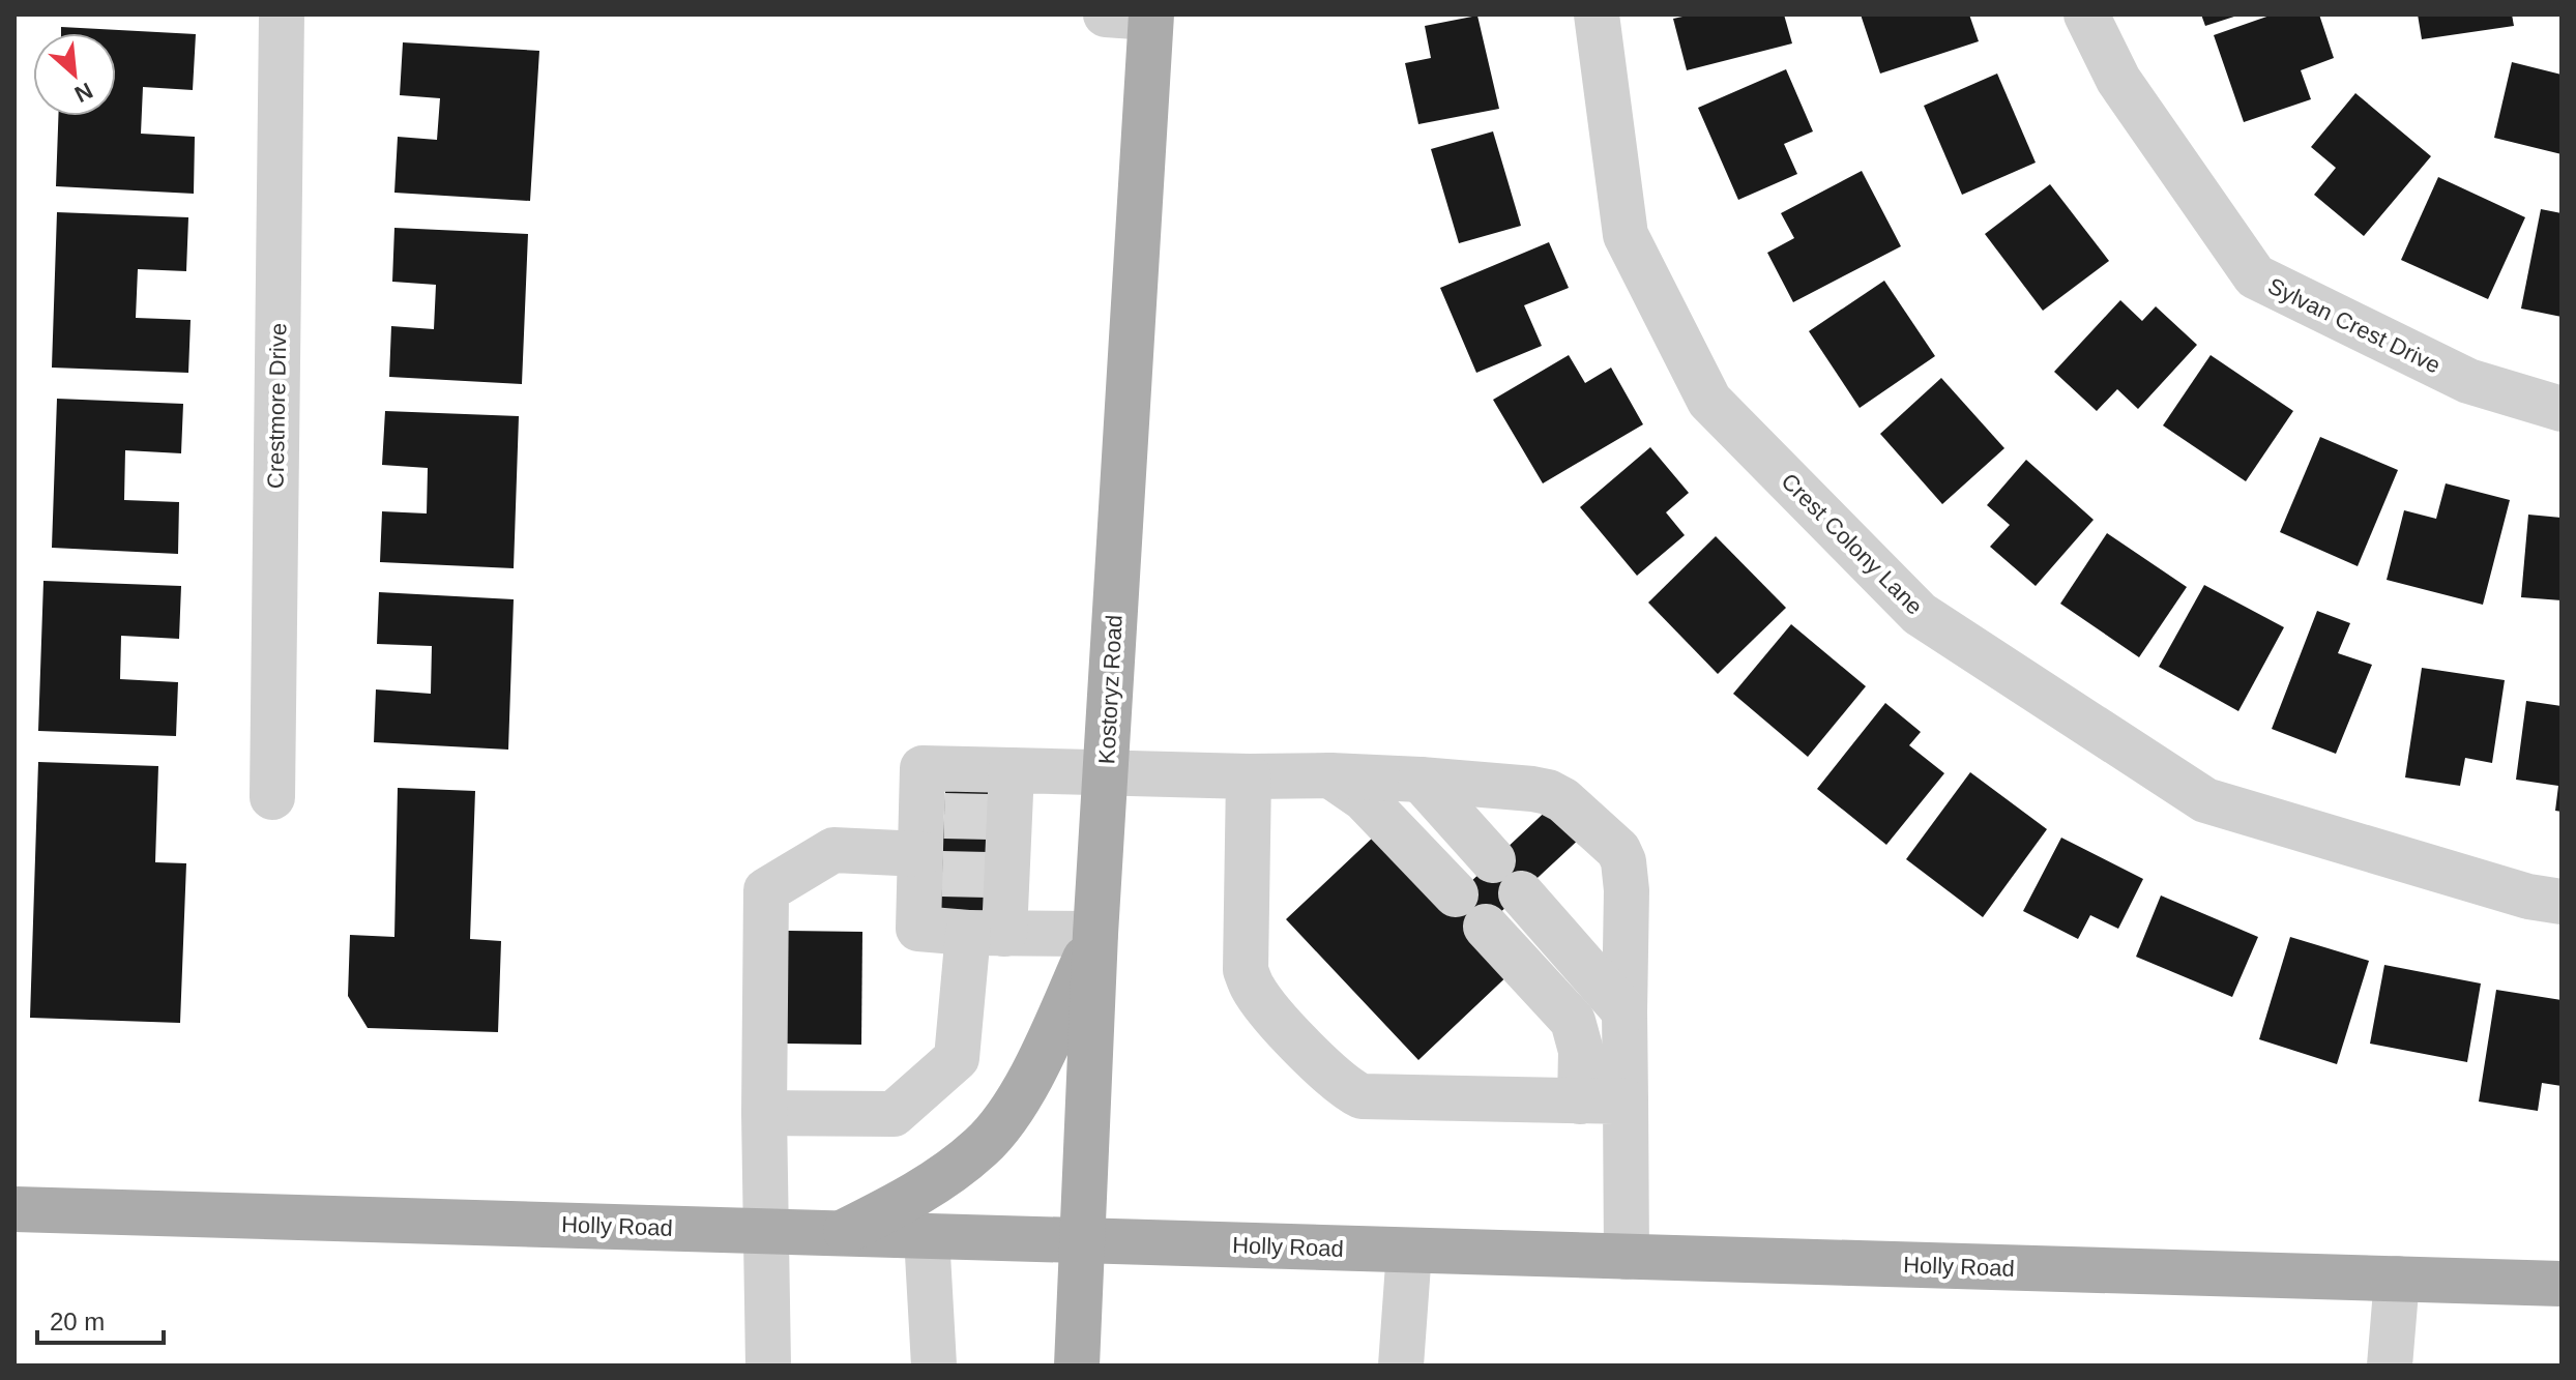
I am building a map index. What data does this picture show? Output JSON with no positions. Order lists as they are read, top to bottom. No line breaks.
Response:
{"streets":{"main road":["Kostoryz Road","Holly Road"],"street":["Sylvan Crest Drive","Crestmore Drive","Crest Colony Lane"]},"crossings":[["Kostoryz Road","Holly Road"]],"scale_bar":"20 m","north":"bottom right"}
